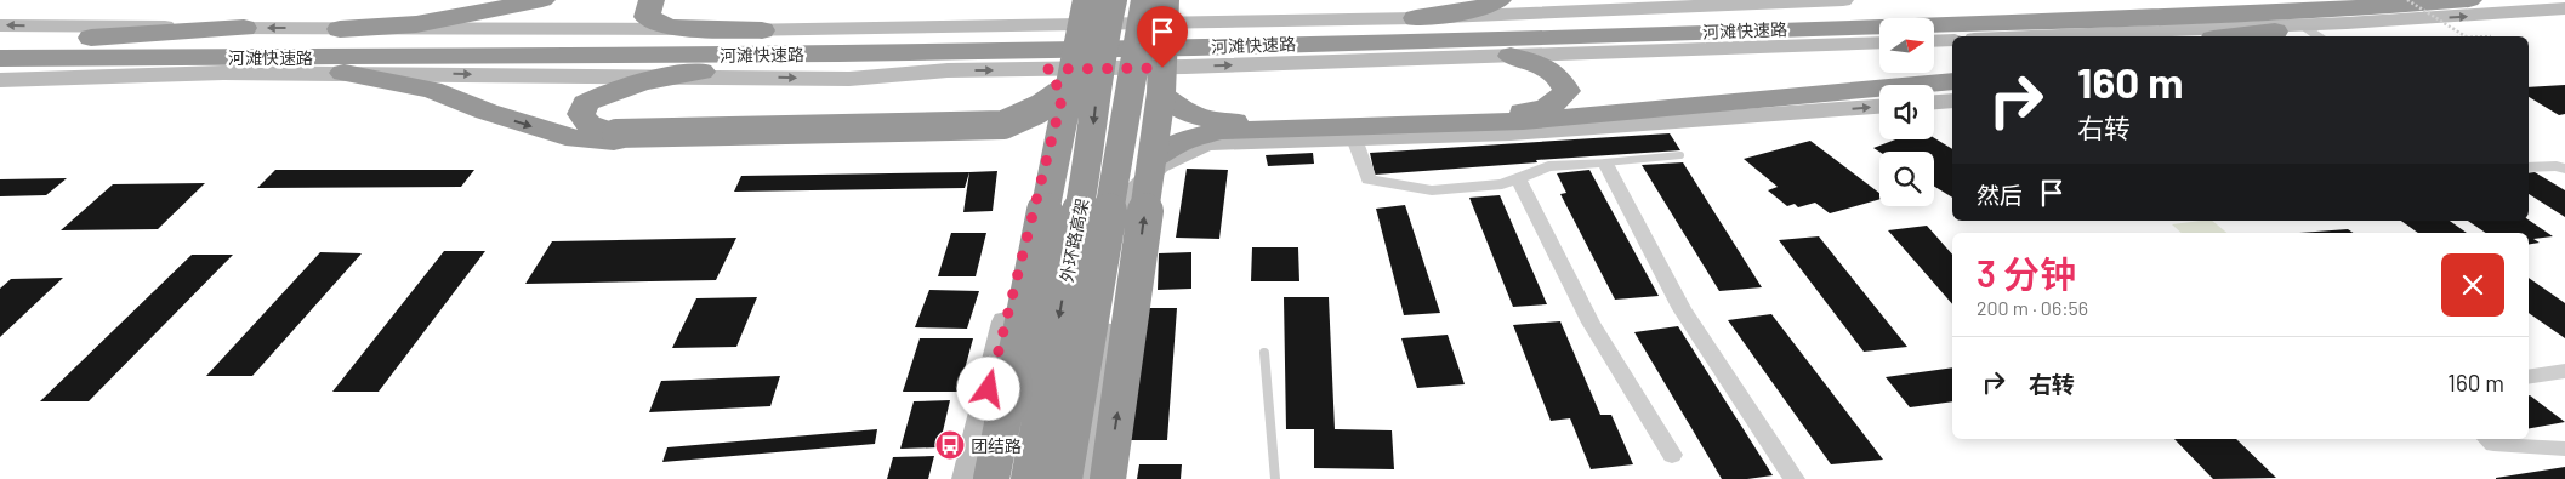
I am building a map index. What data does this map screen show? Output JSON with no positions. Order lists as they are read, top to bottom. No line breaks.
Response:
{"streets":{"highway":["河滩快速路","外环路高架"]},"places":{"bus stop":["团结路"]},"north":"right","page":{"turn":["160 m","右转"],"then":"然后","heading":["3 分钟","200 m · 06:56"],"list":[{"name":"右转","value":"160 m"}]}}
